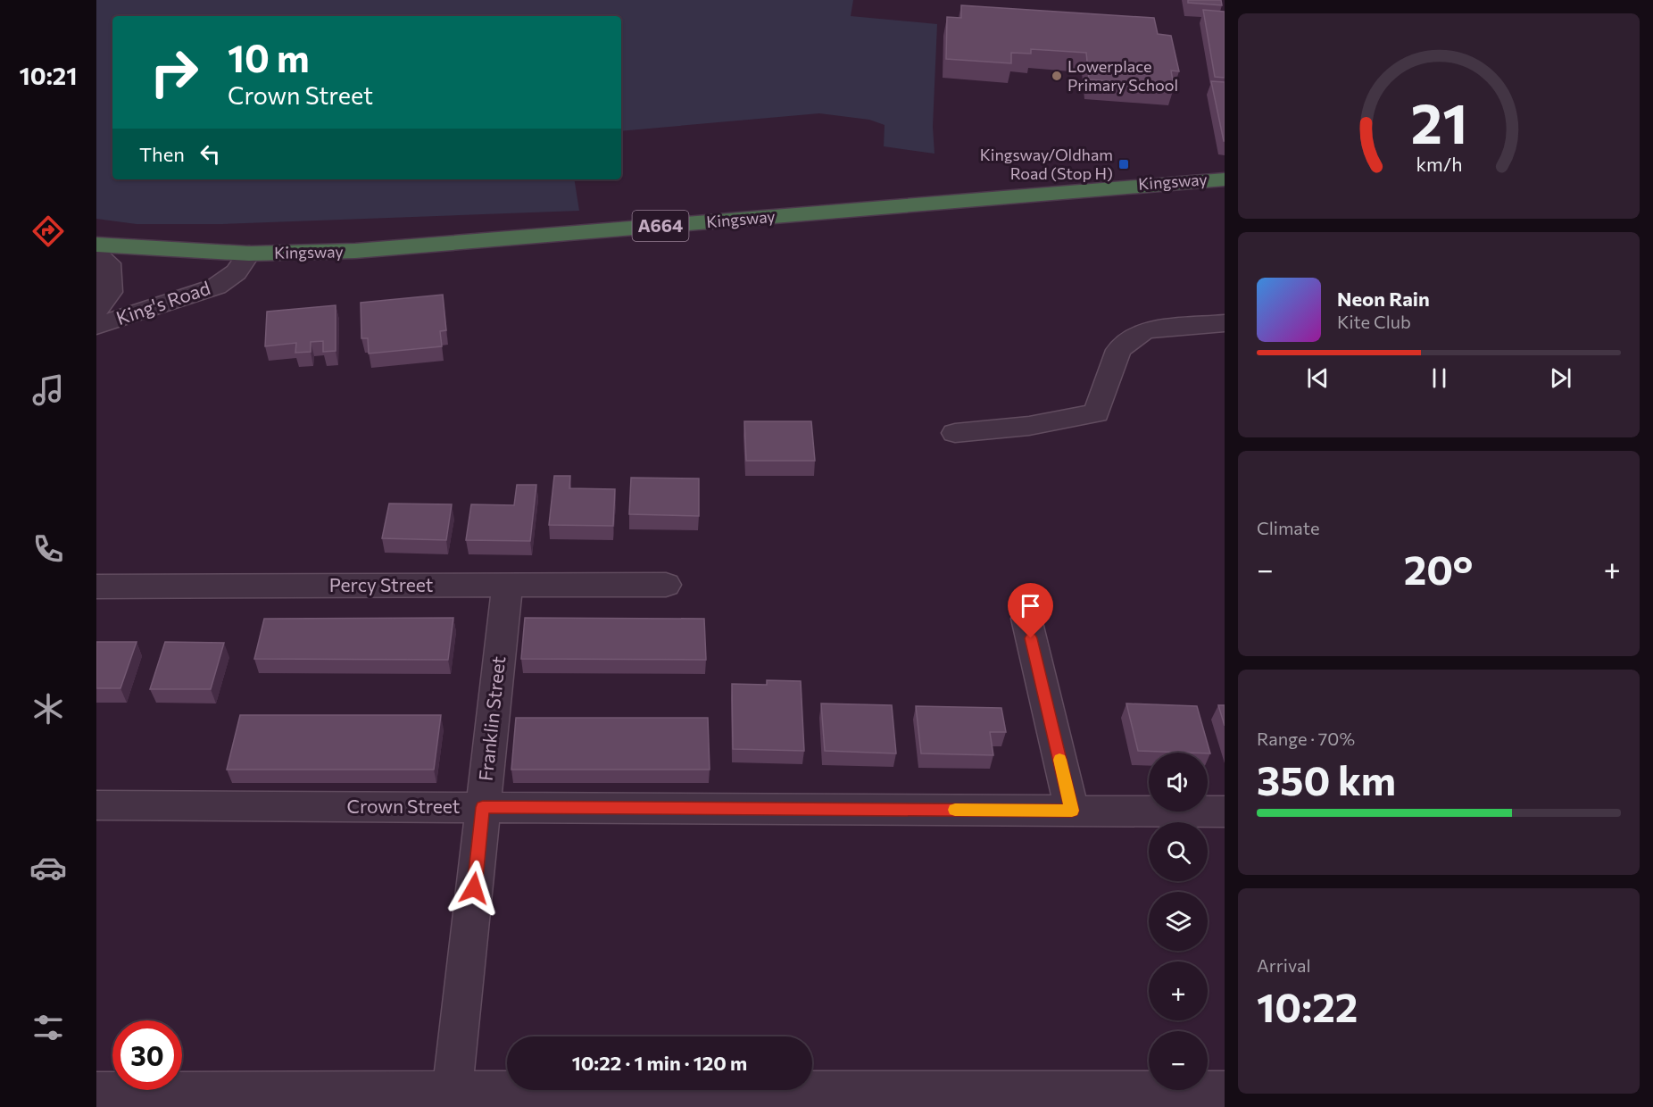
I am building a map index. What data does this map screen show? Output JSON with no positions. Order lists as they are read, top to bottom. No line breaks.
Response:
{"streets":{"highway":["Kingsway","A664"],"street":["King's Road","Percy Street","Franklin Street","Crown Street"]},"crossings":[["Kingsway","King's Road"],["Percy Street","Franklin Street"],["Franklin Street","Crown Street"]],"places":{"other":["Lowerplace Primary School"],"transit":["Kingsway/Oldham Road (Stop H)"]},"page":{"tabs":"10:21","turn":["10 m","Crown Street"],"then":"Then","song":["Neon Rain","Kite Club"],"tile":["Climate",["Range · 70%","350 km"],["Arrival","10:22"]],"heat":["−","20°","+"],"map_buttons":["+","−"],"limit":"30","trip":"10:22 · 1 min · 120 m","gauge":["21","km/h"]}}
